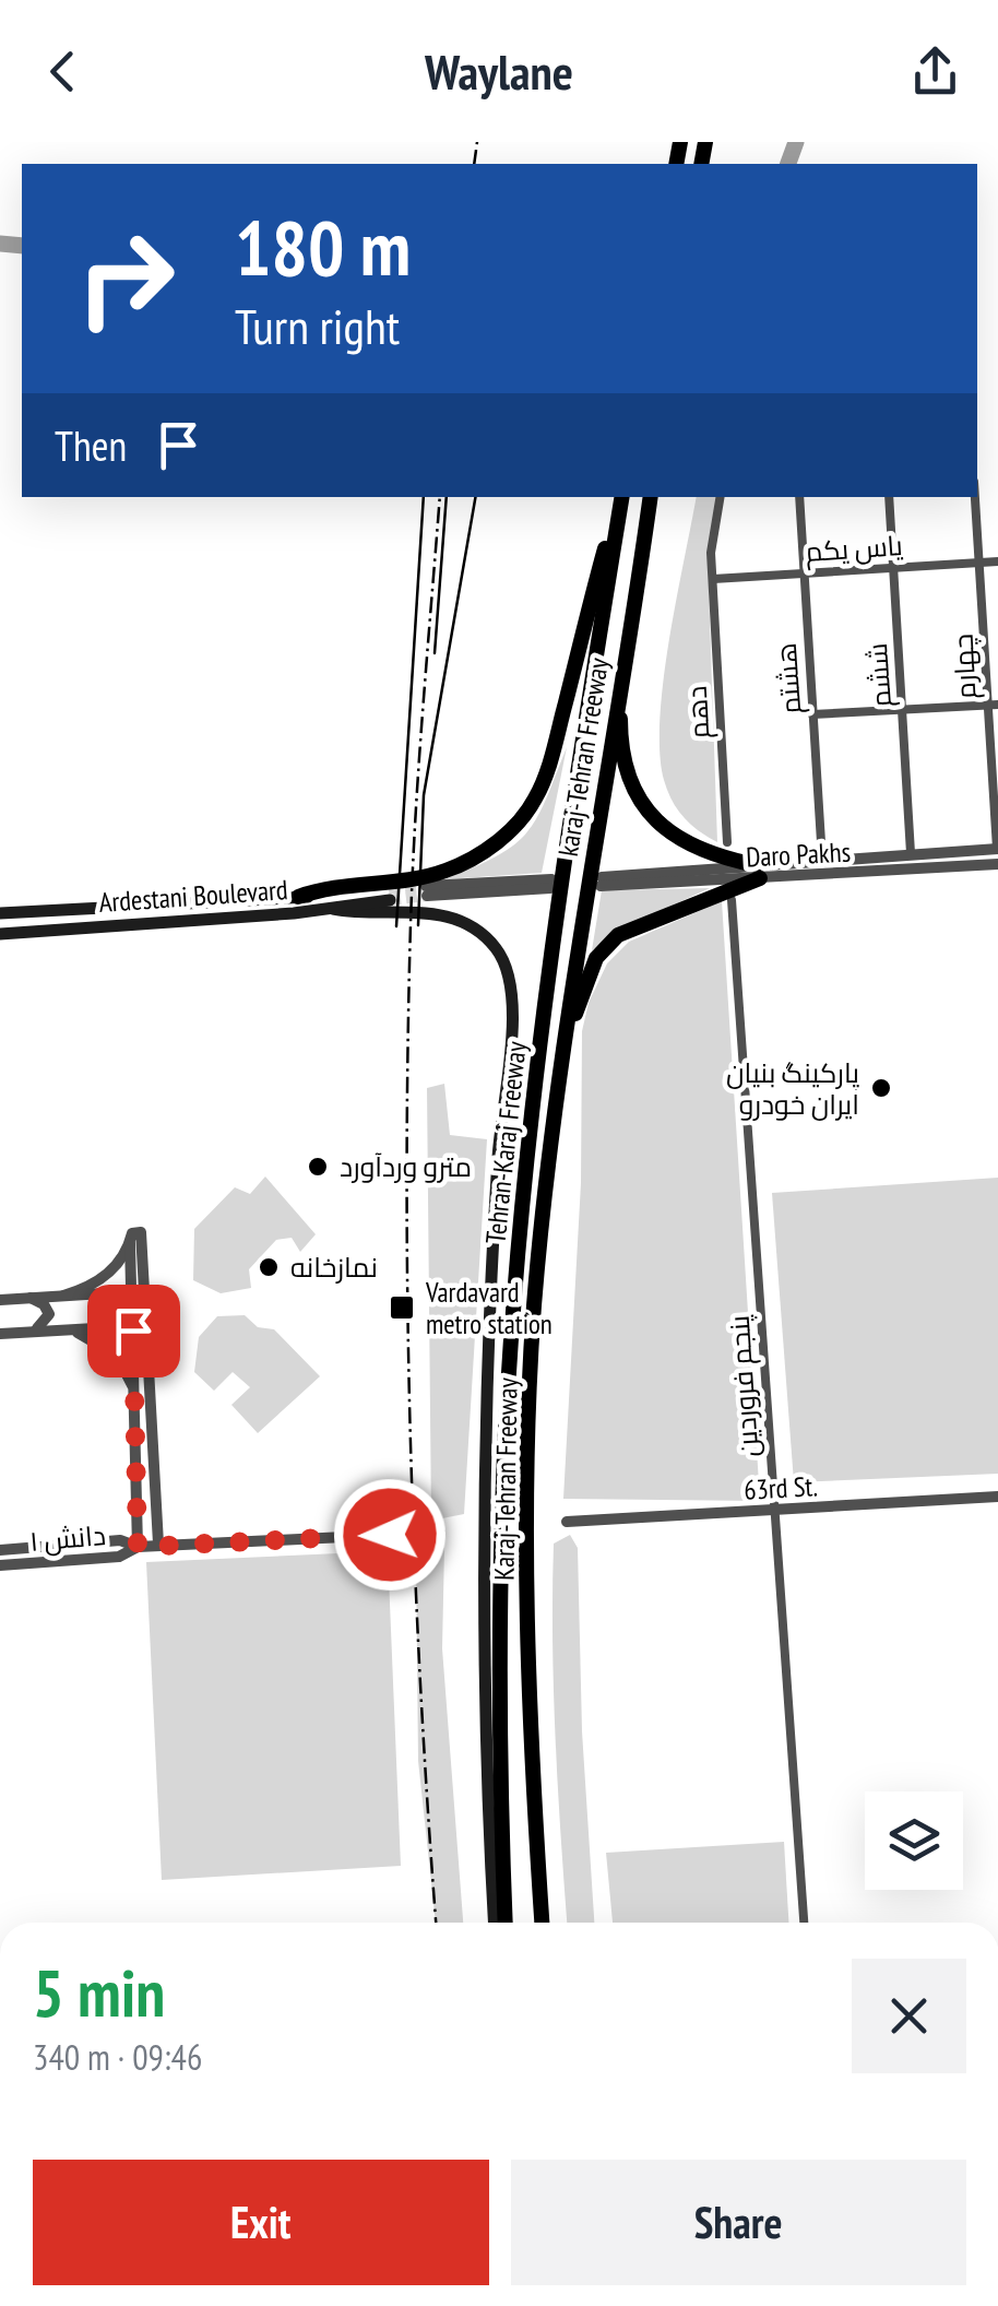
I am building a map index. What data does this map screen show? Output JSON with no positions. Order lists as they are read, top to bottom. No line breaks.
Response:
{"streets":{"highway":["karaj-Tehran Freeway","Tehran-Karaj Freeway","Karaj-Tehran Freeway"],"main road":["Ardestani Boulevard"],"street":["یاس یکم","چهارم","ششم","هشتم","دهم","Daro Pakhs","پنجم فروردین","63rd St.","دانش ۱"]},"crossings":[["یاس یکم","چهارم"],["یاس یکم","ششم"],["یاس یکم","هشتم"],["یاس یکم","دهم"],["karaj-Tehran Freeway","Karaj-Tehran Freeway"],["پنجم فروردین","63rd St."]],"places":{"other":["پارکینگ بنیان ایران خودرو","مترو وردآورد","نمازخانه"],"transit":["Vardavard metro station"]},"page":{"header":"Waylane","turn":["180 m","Turn right"],"then":"Then","heading":["5 min","340 m · 09:46"],"buttons":["Exit","Share"]}}
